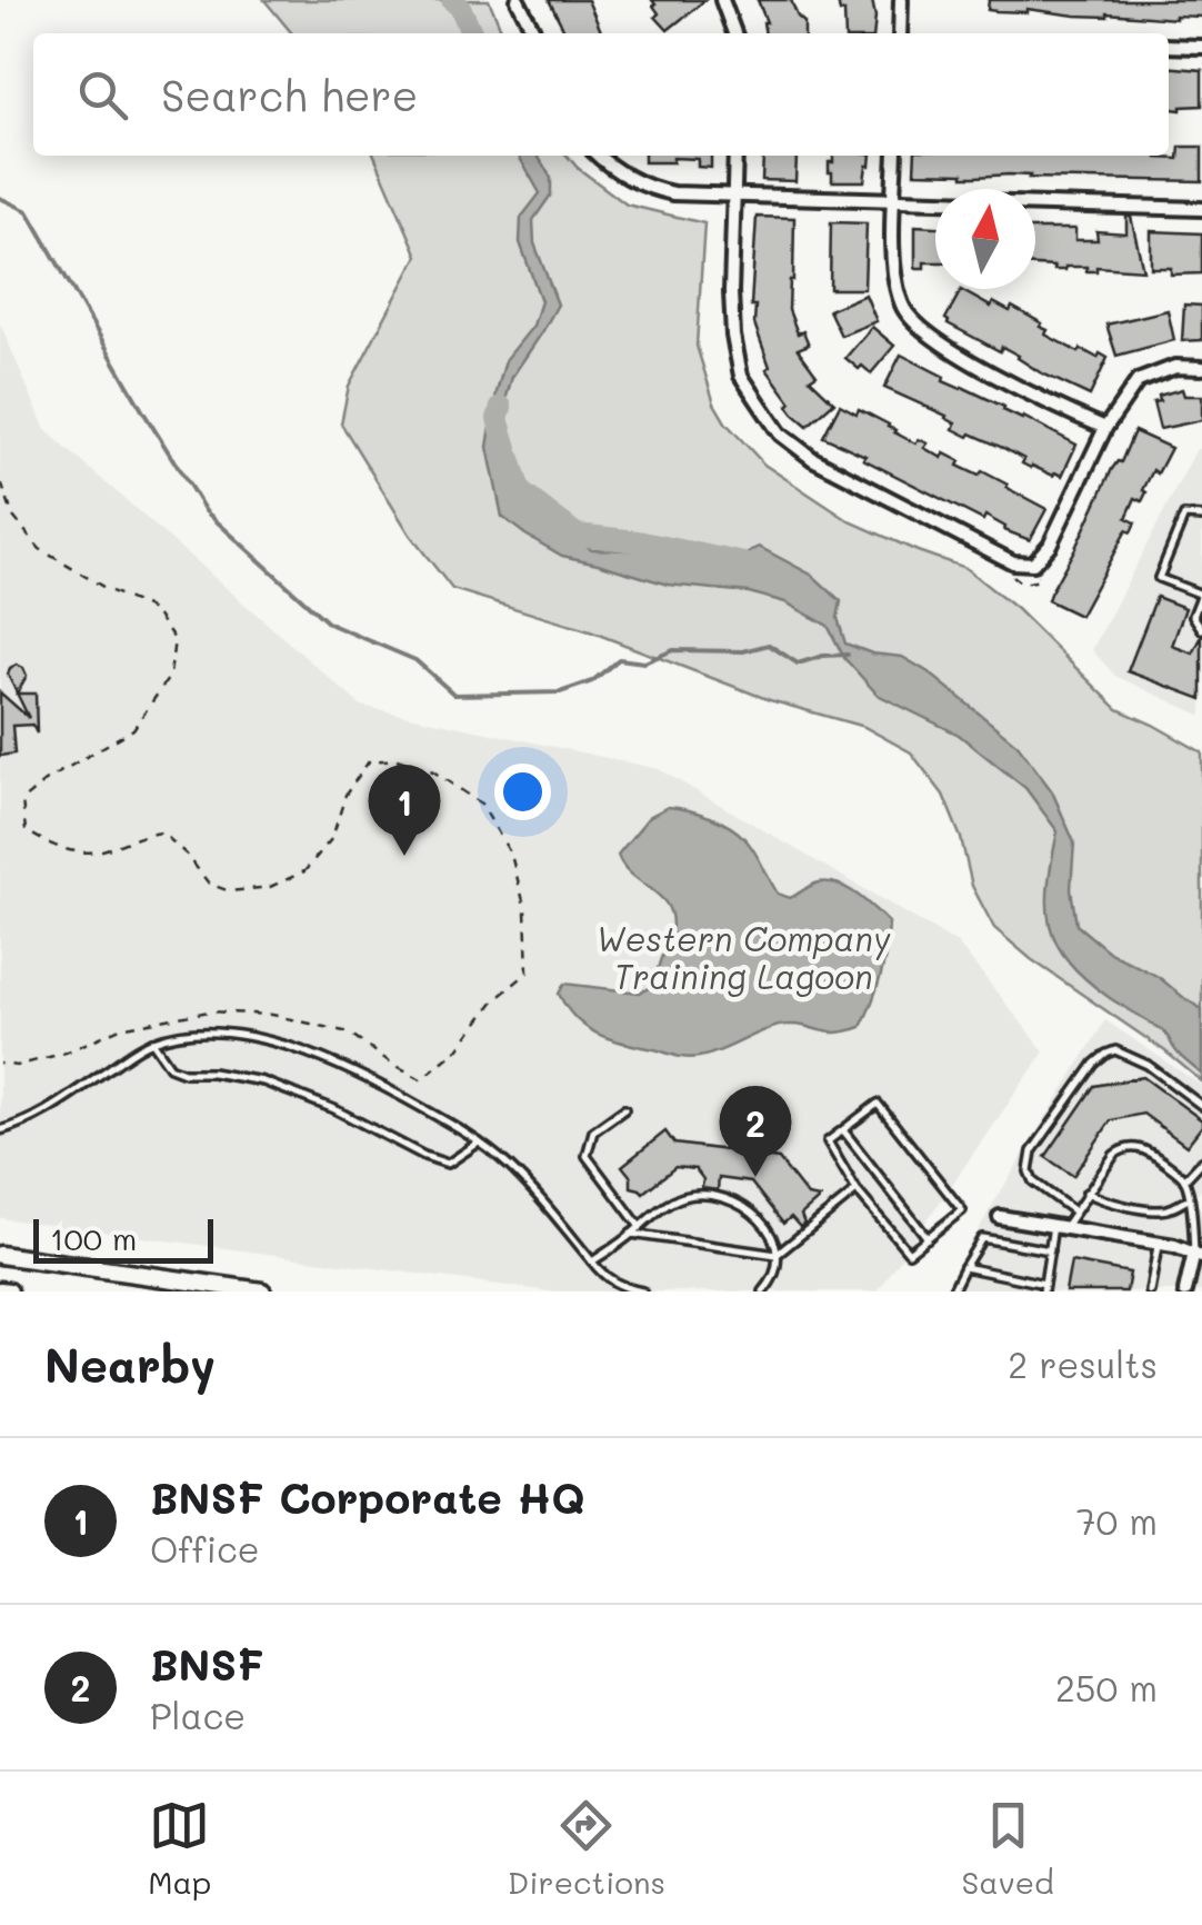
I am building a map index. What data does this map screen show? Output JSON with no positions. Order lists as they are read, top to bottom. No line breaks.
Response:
{"water":["Western Company Training Lagoon"],"scale_bar":"100 m","north":"top","page":{"search":"Search here","pins":["1","2"],"scale":"100 m","heading":["Nearby","2 results"],"list":[{"mark":"1","name":"BNSF Corporate HQ","note":"Office","value":"70 m"},{"mark":"2","name":"BNSF","note":"Place","value":"250 m"}],"nav":["Map","Directions","Saved"]}}
